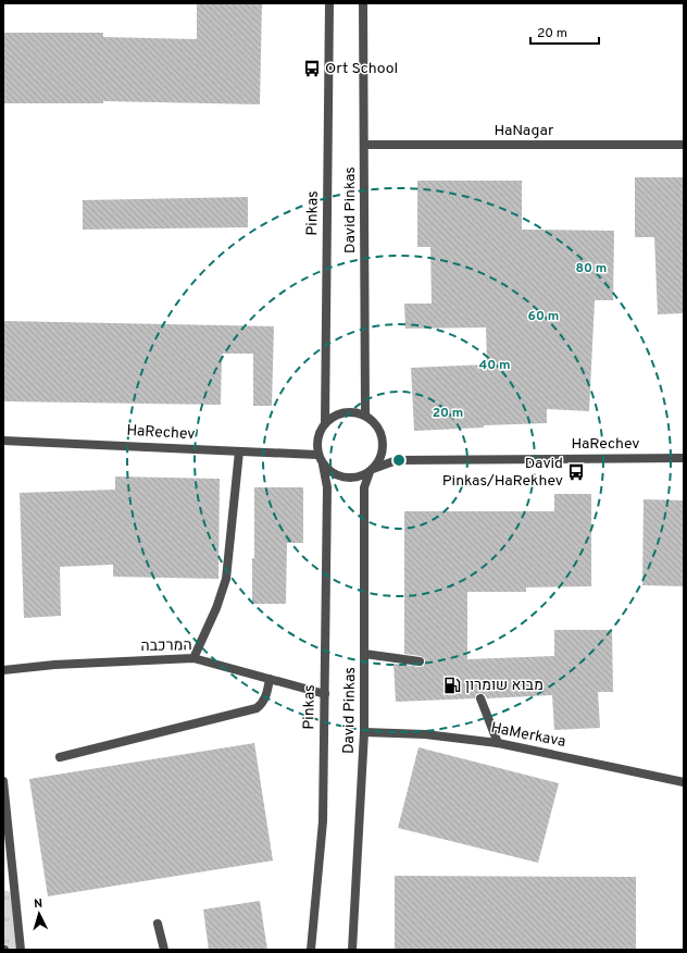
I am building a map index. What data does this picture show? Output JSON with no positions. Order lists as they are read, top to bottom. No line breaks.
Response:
{"streets":{"street":["HaNagar","David Pinkas","Pinkas","HaRechev","המרכבה","HaMerkava"]},"crossings":[["HaNagar","David Pinkas"],["David Pinkas","Pinkas"],["David Pinkas","HaRechev"],["David Pinkas","HaMerkava"],["Pinkas","HaRechev"],["Pinkas","המרכבה"]],"places":{"bus stop":["Ort School","David Pinkas/HaRekhev"],"fuel station":["מבוא שומרון"]},"scale_bar":"20 m","north":"top","rings":["80 m","60 m","40 m","20 m"]}
